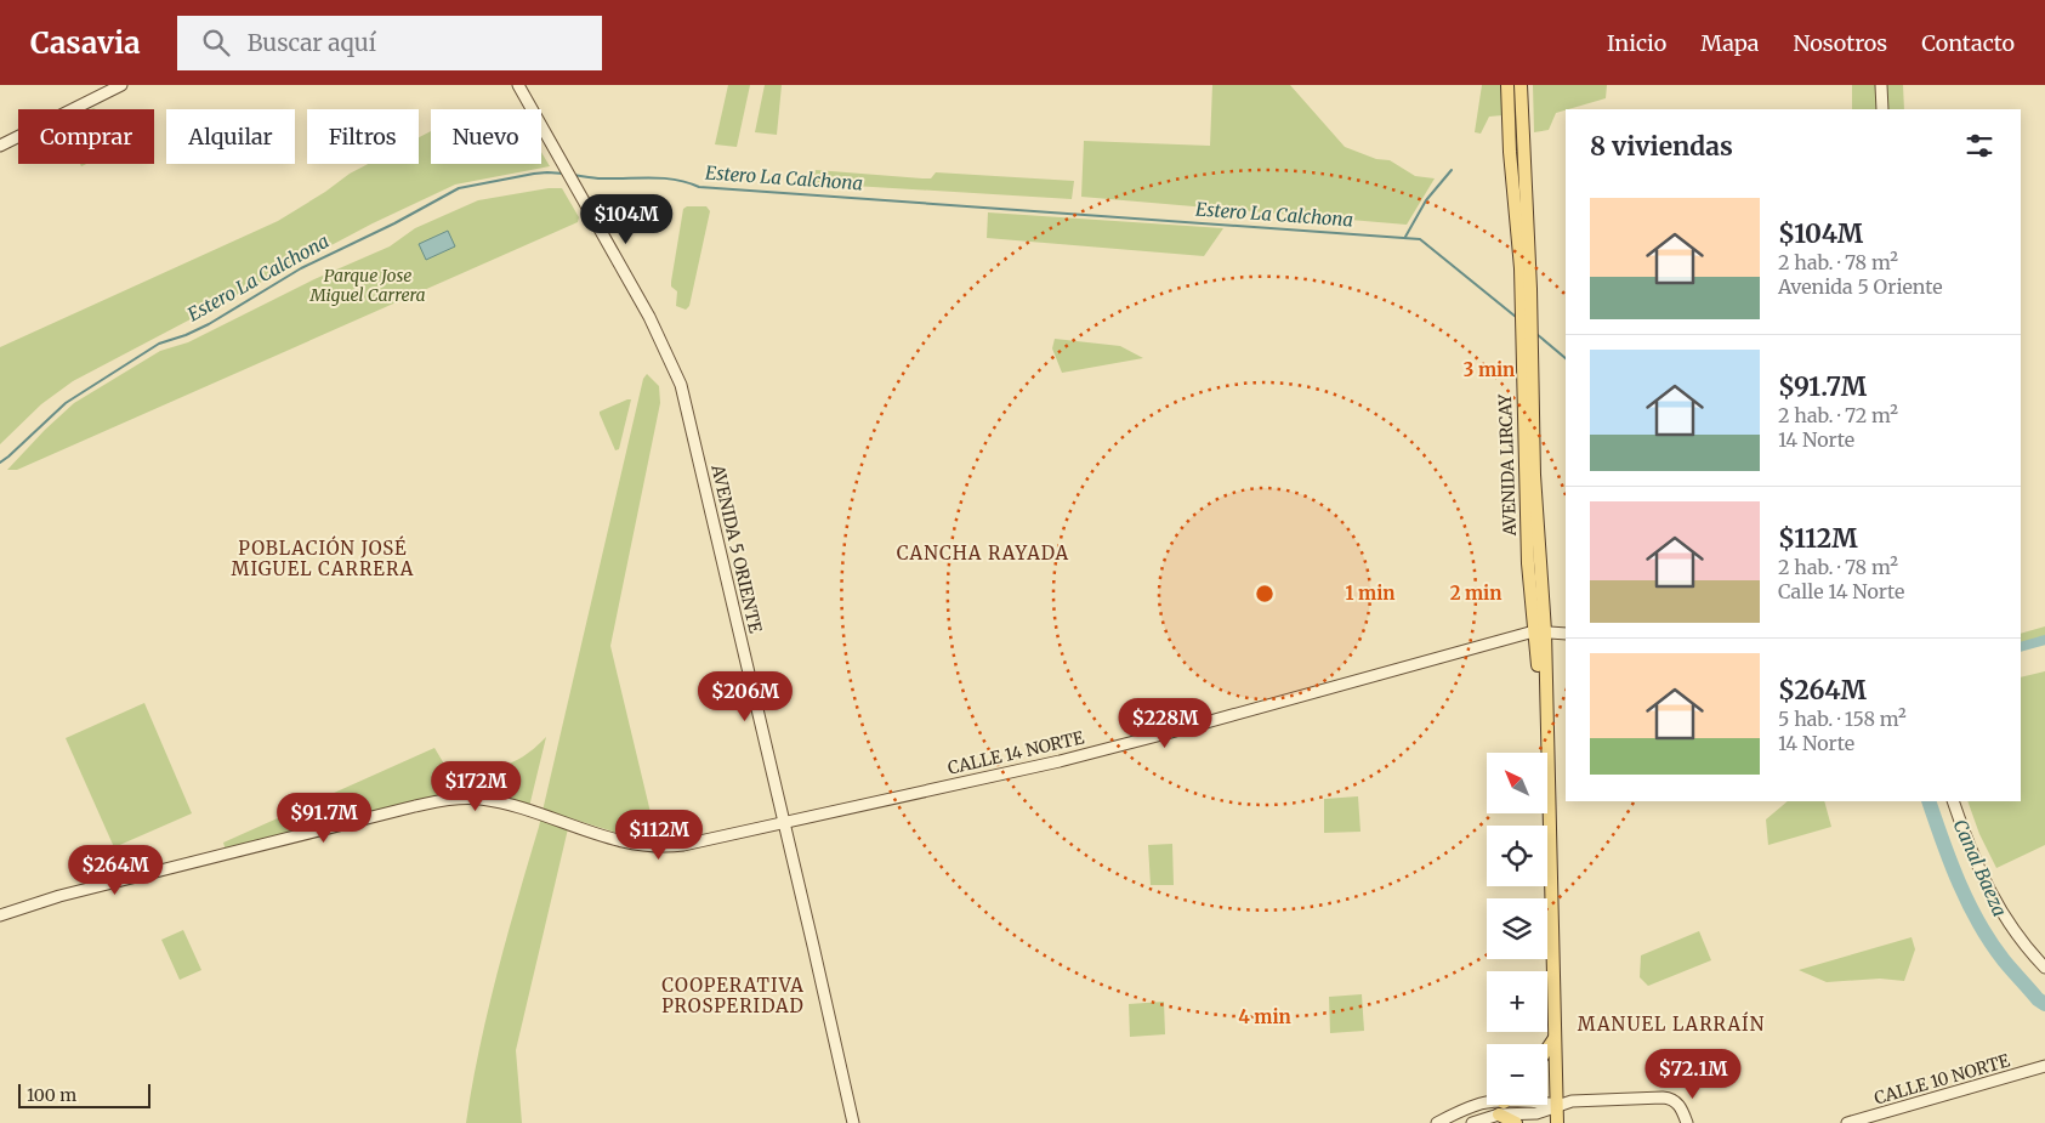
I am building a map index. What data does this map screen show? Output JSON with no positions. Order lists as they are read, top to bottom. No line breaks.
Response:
{"streets":{"main road":["AVENIDA LIRCAY"],"street":["AVENIDA 5 ORIENTE","CALLE 14 NORTE","CALLE 10 NORTE"]},"crossings":[["AVENIDA LIRCAY","CALLE 14 NORTE"],["AVENIDA 5 ORIENTE","CALLE 14 NORTE"]],"districts":["POBLACIÓN JOSÉ MIGUEL CARRERA","CANCHA RAYADA","COOPERATIVA PROSPERIDAD","MANUEL LARRAÍN"],"water":["Estero La Calchona","Canal Baeza"],"parks":["Parque Jose Miguel Carrera"],"scale_bar":"100 m","north":"top left","page":{"header":"Casavia","search":"Buscar aquí","nav":["Inicio","Mapa","Nosotros","Contacto"],"chip":["Comprar","Alquilar","Filtros","Nuevo"],"heading":"8 viviendas","list":[{"name":"$104M","note":"2 hab. · 78 m² · Avenida 5 Oriente"},{"name":"$91.7M","note":"2 hab. · 72 m² · 14 Norte"},{"name":"$112M","note":"2 hab. · 78 m² · Calle 14 Norte"},{"name":"$264M","note":"5 hab. · 158 m² · 14 Norte"}],"price":["$104M","$206M","$228M","$172M","$91.7M","$112M","$264M","$72.1M"],"map_buttons":["+","−"],"scale":"100 m"},"rings":["3 min","1 min","2 min","4 min"]}
